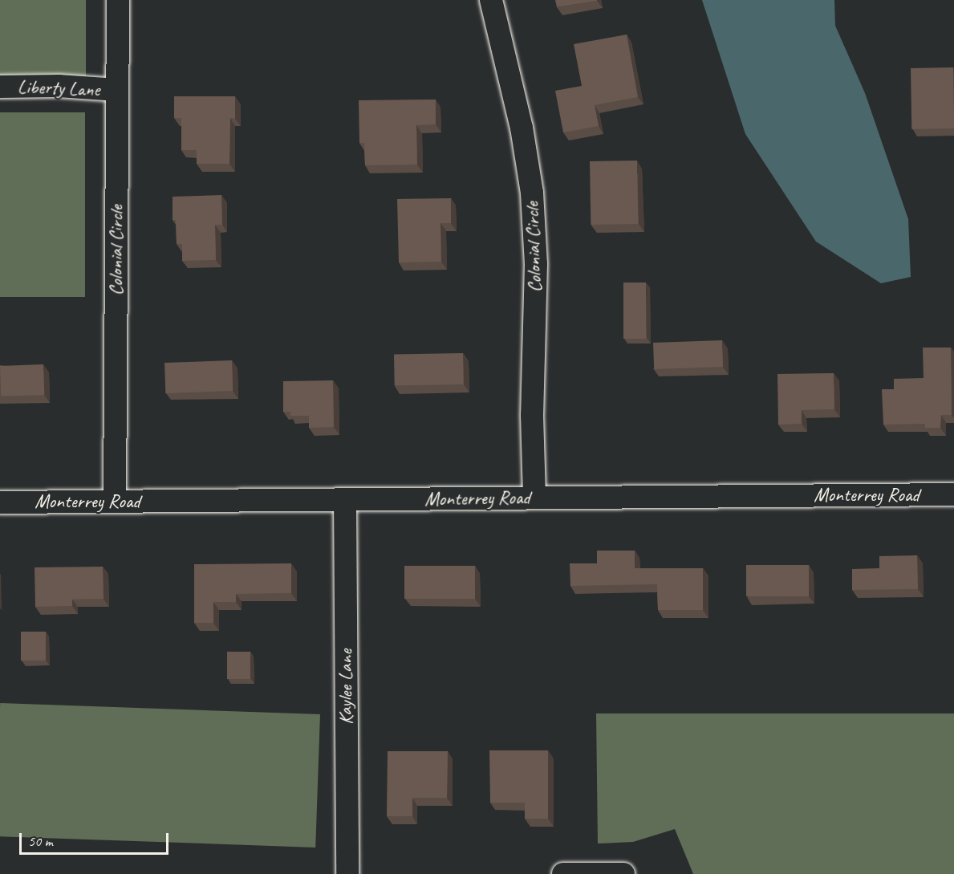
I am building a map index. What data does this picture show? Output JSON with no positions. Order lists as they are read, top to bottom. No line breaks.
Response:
{"streets":{"street":["Liberty Lane","Colonial Circle","Monterrey Road","Kaylee Lane"]},"crossings":[["Liberty Lane","Colonial Circle"],["Colonial Circle","Monterrey Road"],["Monterrey Road","Kaylee Lane"]],"scale_bar":"50 m"}
